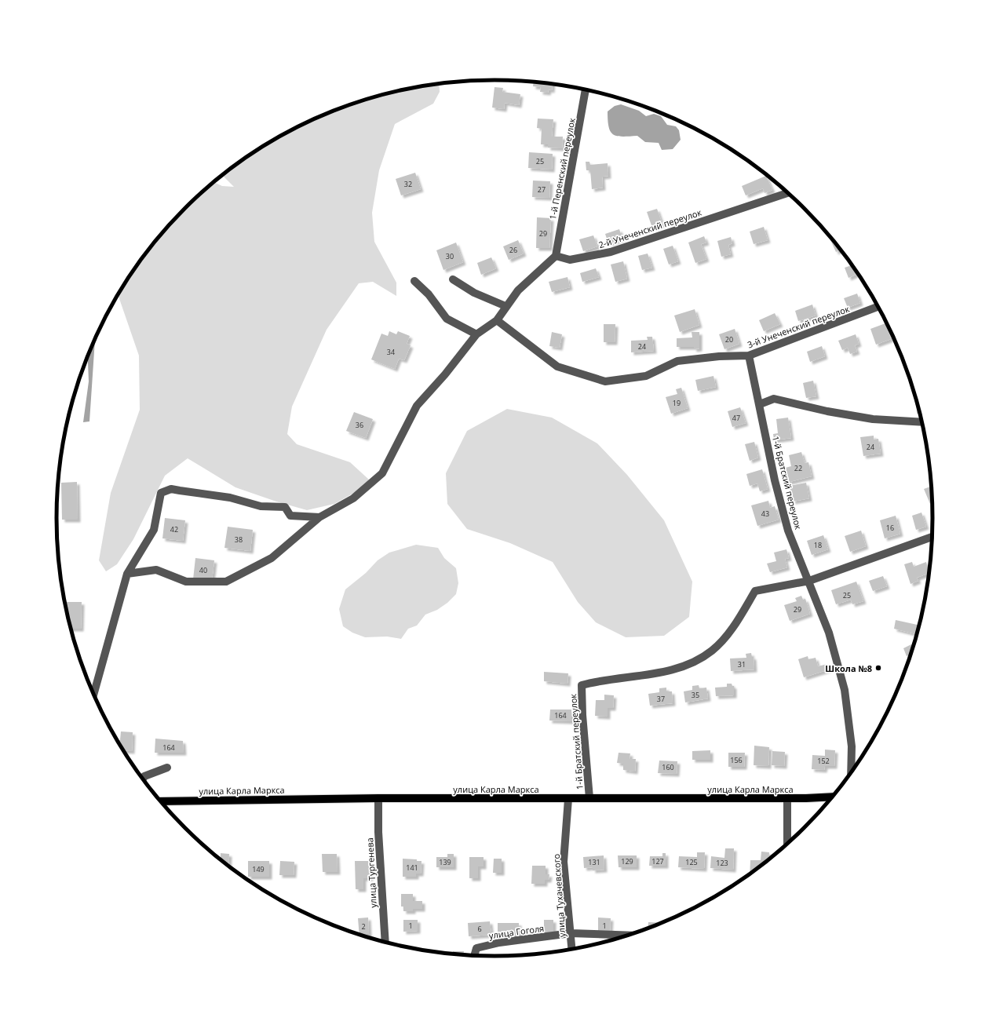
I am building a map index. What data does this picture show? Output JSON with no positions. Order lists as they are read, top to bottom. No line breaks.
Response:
{"streets":{"main road":["улица Карла Маркса"],"street":["1-й Перенский переулок","2-й Унеченский переулок","3-й Унеченский переулок","1-й Братский переулок","улица Тургенева","улица Тухачевского","улица Гоголя"]},"crossings":[["1-й Перенский переулок","2-й Унеченский переулок"],["3-й Унеченский переулок","1-й Братский переулок"],["1-й Братский переулок","улица Карла Маркса"],["улица Карла Маркса","улица Тургенева"],["улица Карла Маркса","улица Тухачевского"],["улица Тухачевского","улица Гоголя"]],"places":["Школа №8"],"house_numbers":["25","32","27","29","26","30","20","24","34","19","47","36","24","22","43","16","42","38","18","40","25","29","31","35","37","164","164","156","152","160","129","127","139","131","125","123","141","149","1","1","2","6"]}
